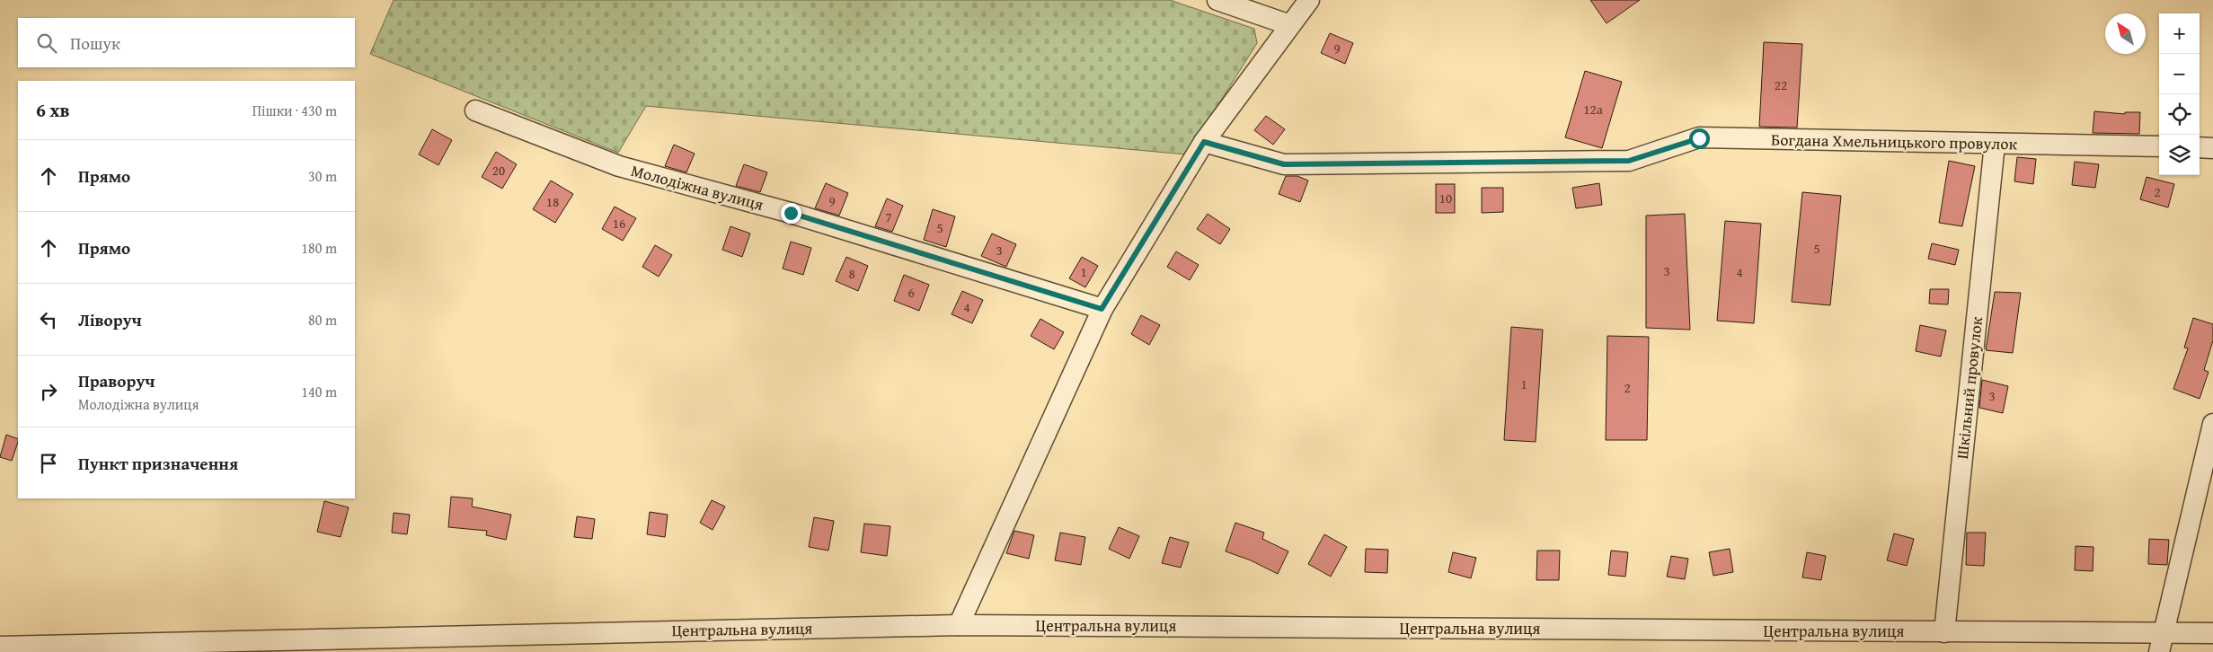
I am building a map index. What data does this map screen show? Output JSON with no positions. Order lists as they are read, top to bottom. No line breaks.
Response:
{"streets":{"street":["Богдана Хмельницького провулок","Молодіжна вулиця","Шкільний провулок","Центральна вулиця"]},"crossings":[["Богдана Хмельницького провулок","Шкільний провулок"],["Шкільний провулок","Центральна вулиця"]],"house_numbers":["9","22","12а","20","2","10","9","18","7","16","5","5","3","3","1","4","8","6","4","1","2","3"],"north":"top left","page":{"map_buttons":["+","−"],"search":"Пошук","heading":["6 хв","Пішки · 430 m"],"list":[["Прямо","30 m"],["Прямо","180 m"],["Ліворуч","80 m"],["Праворуч","Молодіжна вулиця","140 m"],"Пункт призначення"]}}
